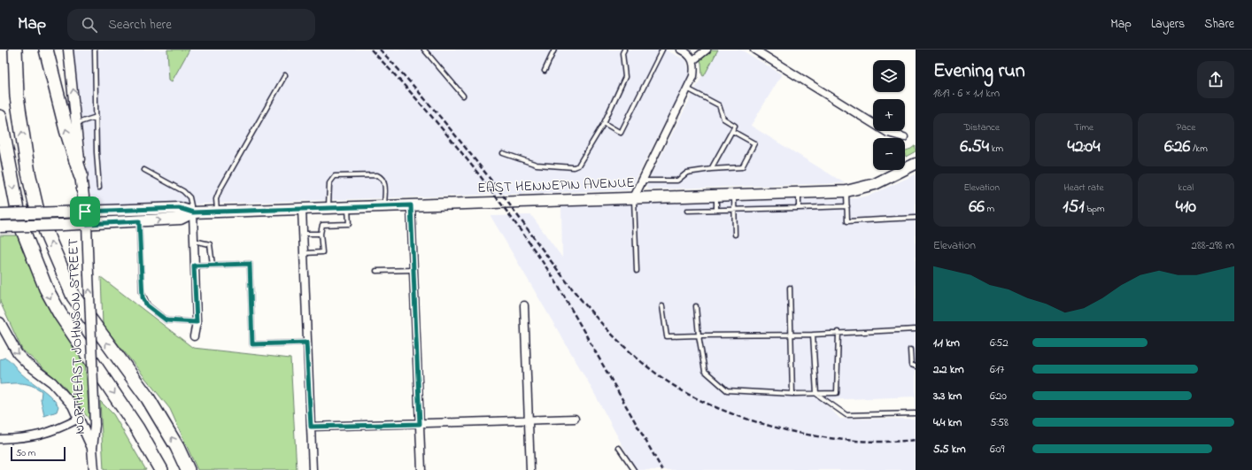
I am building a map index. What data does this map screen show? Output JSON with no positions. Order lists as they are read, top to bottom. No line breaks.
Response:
{"streets":{"main road":["EAST HENNEPIN AVENUE"],"street":["NORTHEAST JOHNSON STREET"]},"crossings":[["EAST HENNEPIN AVENUE","NORTHEAST JOHNSON STREET"]],"scale_bar":"50 m","page":{"header":"Map","search":"Search here","nav":["Map","Layers","Share"],"heading":["Evening run","18:19 · 6 × 1.1 km"],"map_buttons":["+","−"],"stats":[["Distance","6.54 km"],["Time","42:04"],["Pace","6:26 /km"],["Elevation","66 m"],["Heart rate","151 bpm"],["kcal","410"]],"chart":["Elevation","288–298 m"],"list":[{"name":"1.1 km","note":"6:52"},{"name":"2.2 km","note":"6:17"},{"name":"3.3 km","note":"6:20"},{"name":"4.4 km","note":"5:58"},{"name":"5.5 km","note":"6:09"}],"scale":"50 m"}}
